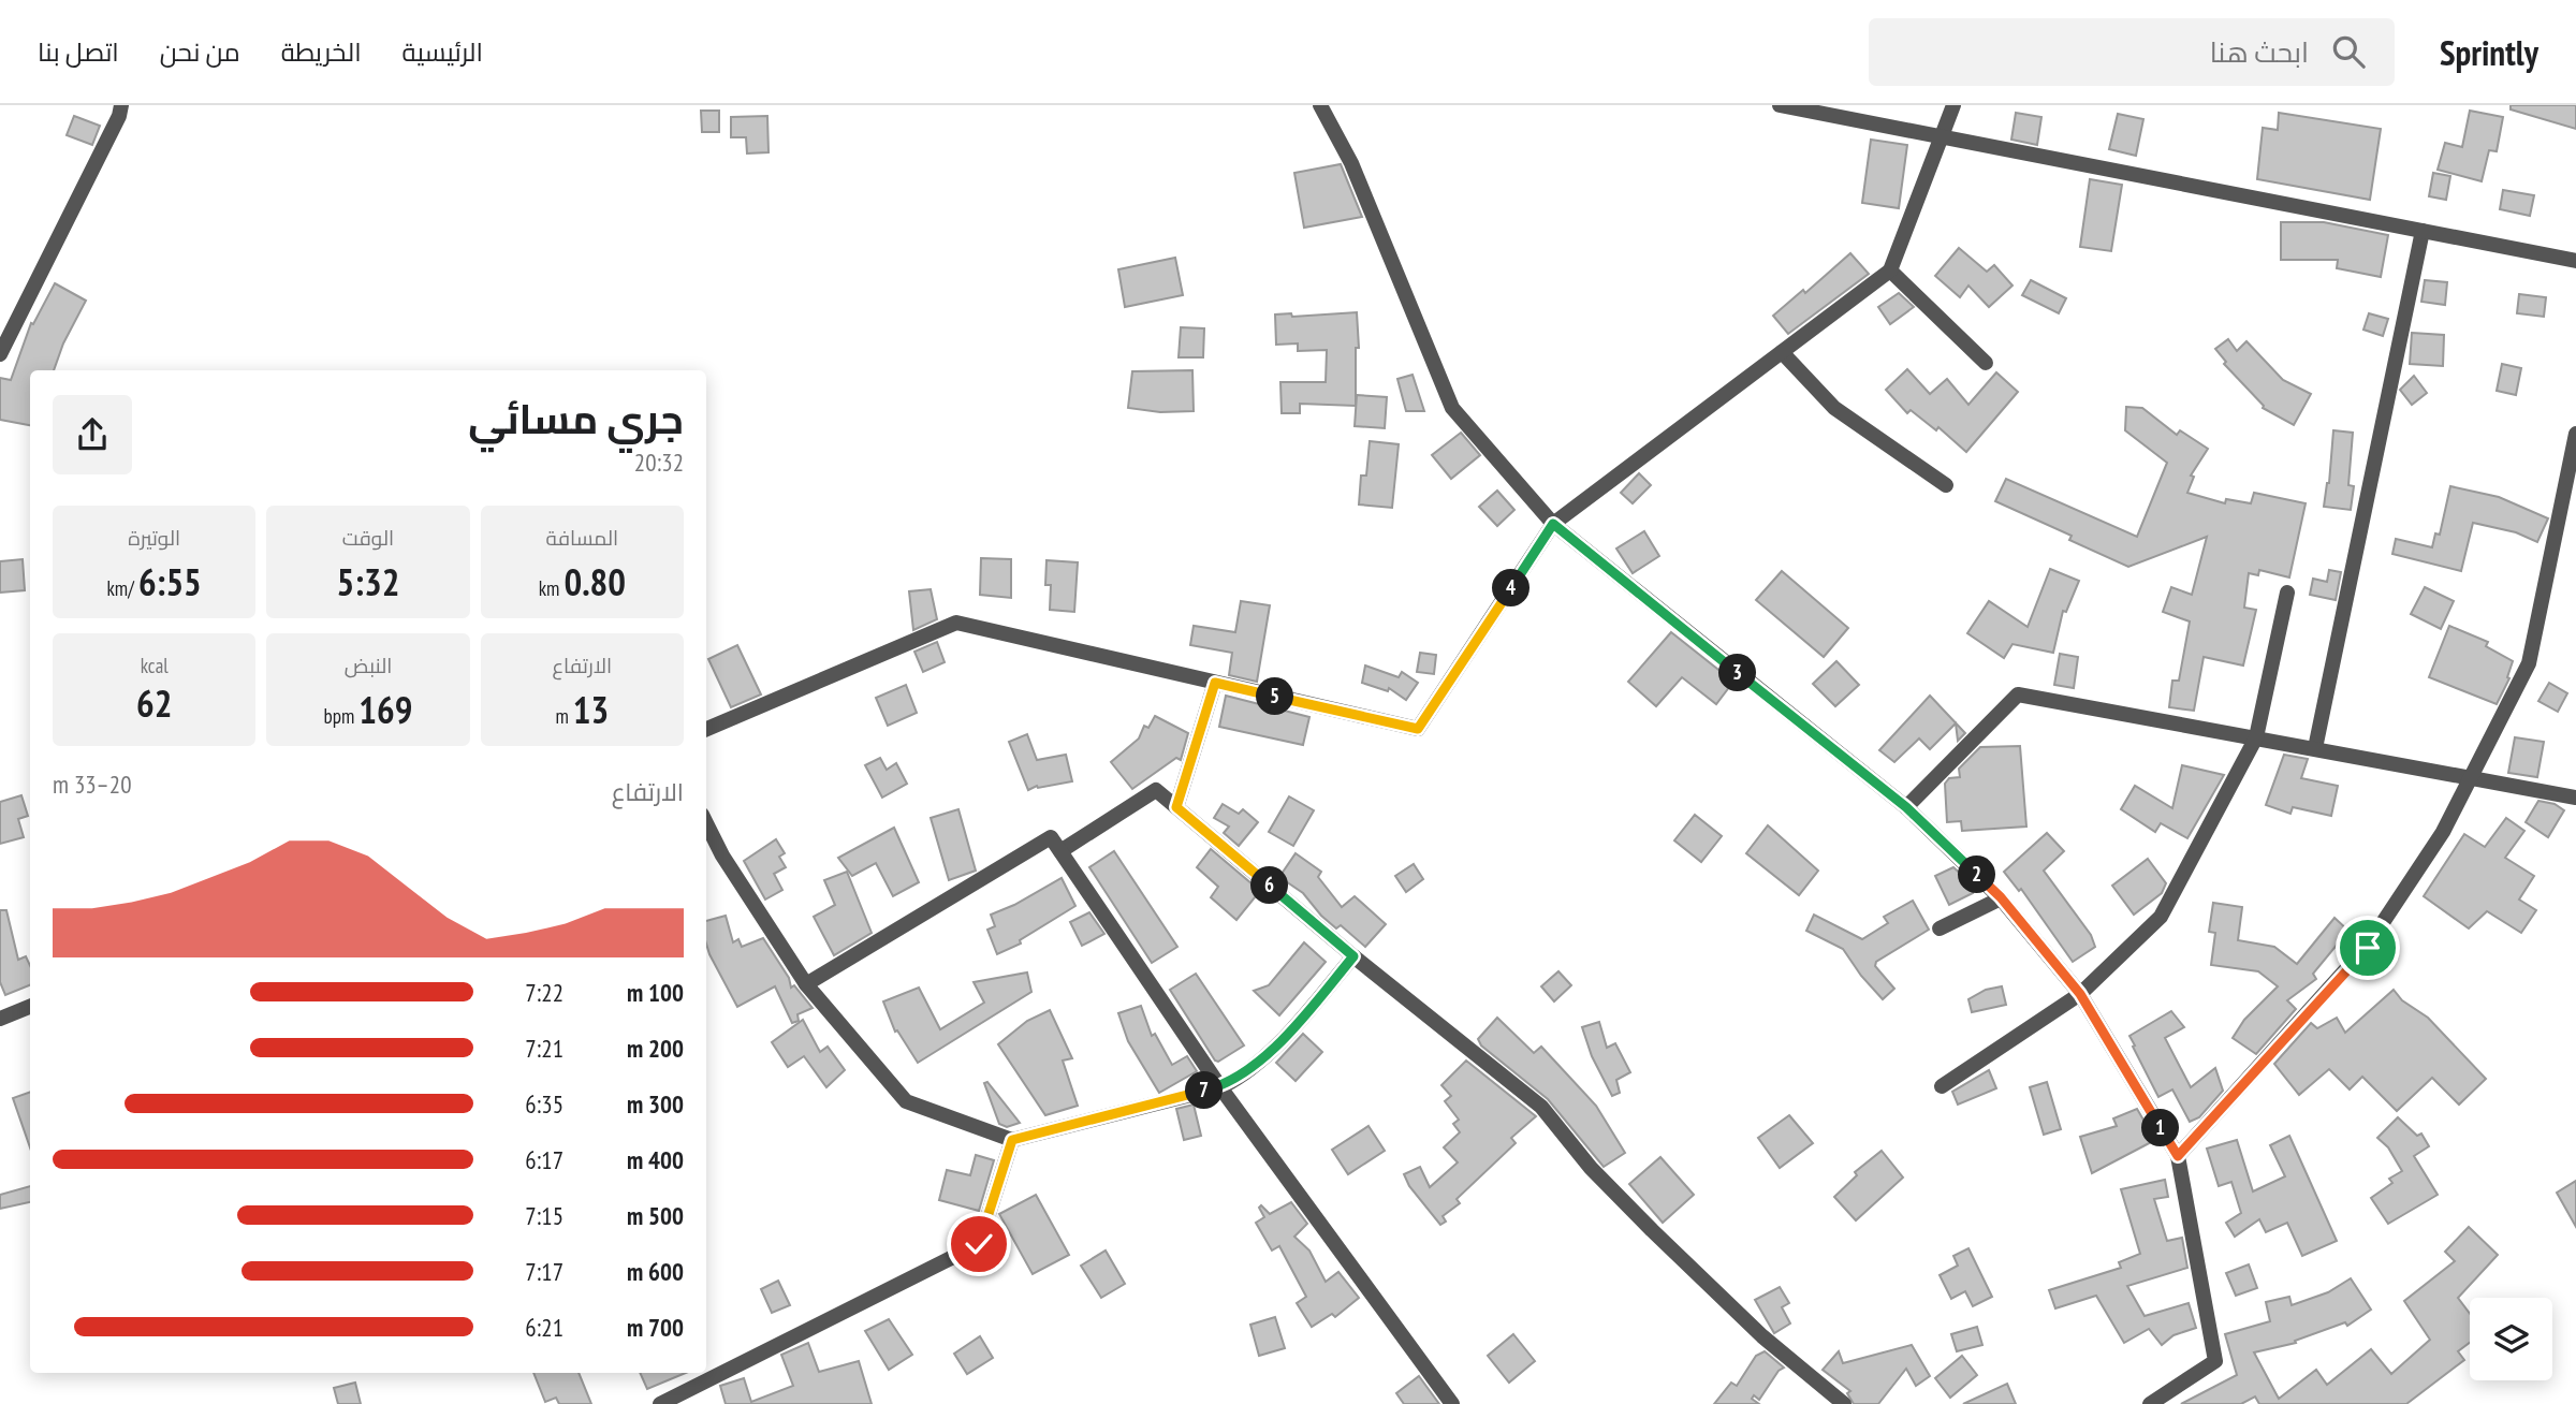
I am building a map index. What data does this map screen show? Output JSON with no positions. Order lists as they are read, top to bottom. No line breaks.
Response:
{"page":{"header":"Sprintly","search":"ابحث هنا","nav":["الرئيسية","الخريطة","من نحن","اتصل بنا"],"heading":["جري مسائي","20:32"],"stats":[["المسافة","0.80 km"],["الوقت","5:32"],["الوتيرة","6:55 /km"],["الارتفاع","13 m"],["النبض","169 bpm"],["kcal","62"]],"pins":["4","3","5","2","6","7","1"],"chart":["الارتفاع","20–33 m"],"list":[{"name":"100 m","note":"7:22"},{"name":"200 m","note":"7:21"},{"name":"300 m","note":"6:35"},{"name":"400 m","note":"6:17"},{"name":"500 m","note":"7:15"},{"name":"600 m","note":"7:17"},{"name":"700 m","note":"6:21"}]}}
